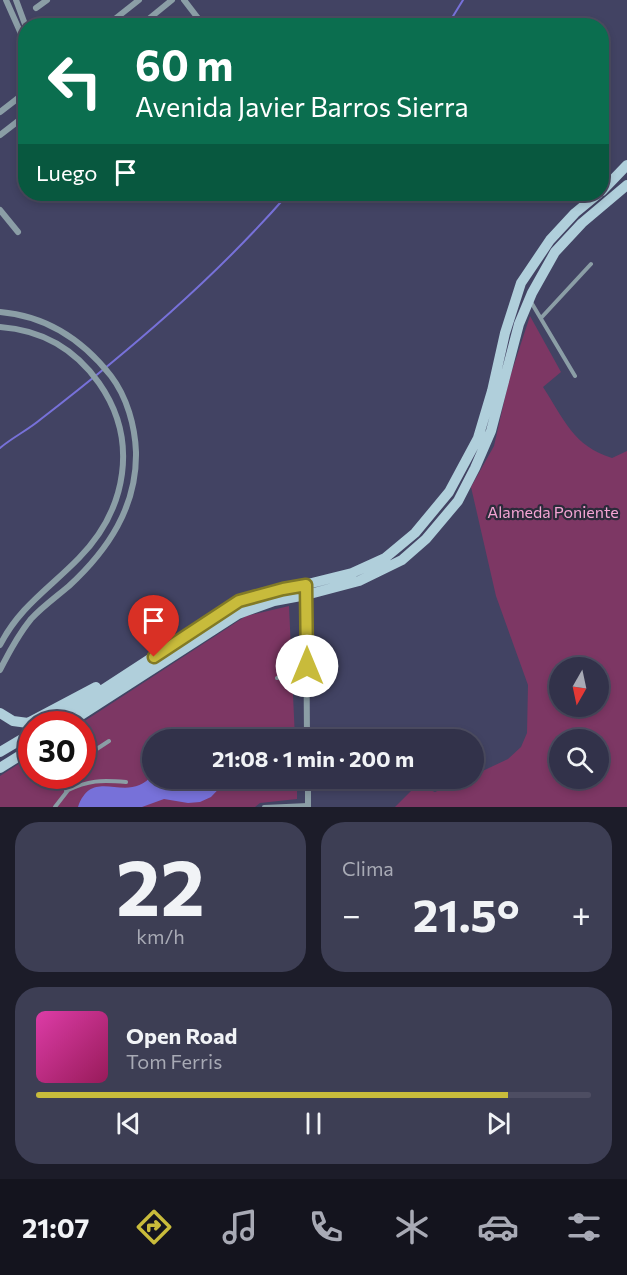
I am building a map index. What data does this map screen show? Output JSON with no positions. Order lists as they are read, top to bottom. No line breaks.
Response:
{"parks":["Alameda Poniente"],"north":"bottom","page":{"turn":["60 m","Avenida Javier Barros Sierra"],"then":"Luego","limit":"30","trip":"21:08 · 1 min · 200 m","tile":[["22","km/h"],"Clima"],"heat":["−","21.5°","+"],"song":["Open Road","Tom Ferris"],"tabs":"21:07"}}
